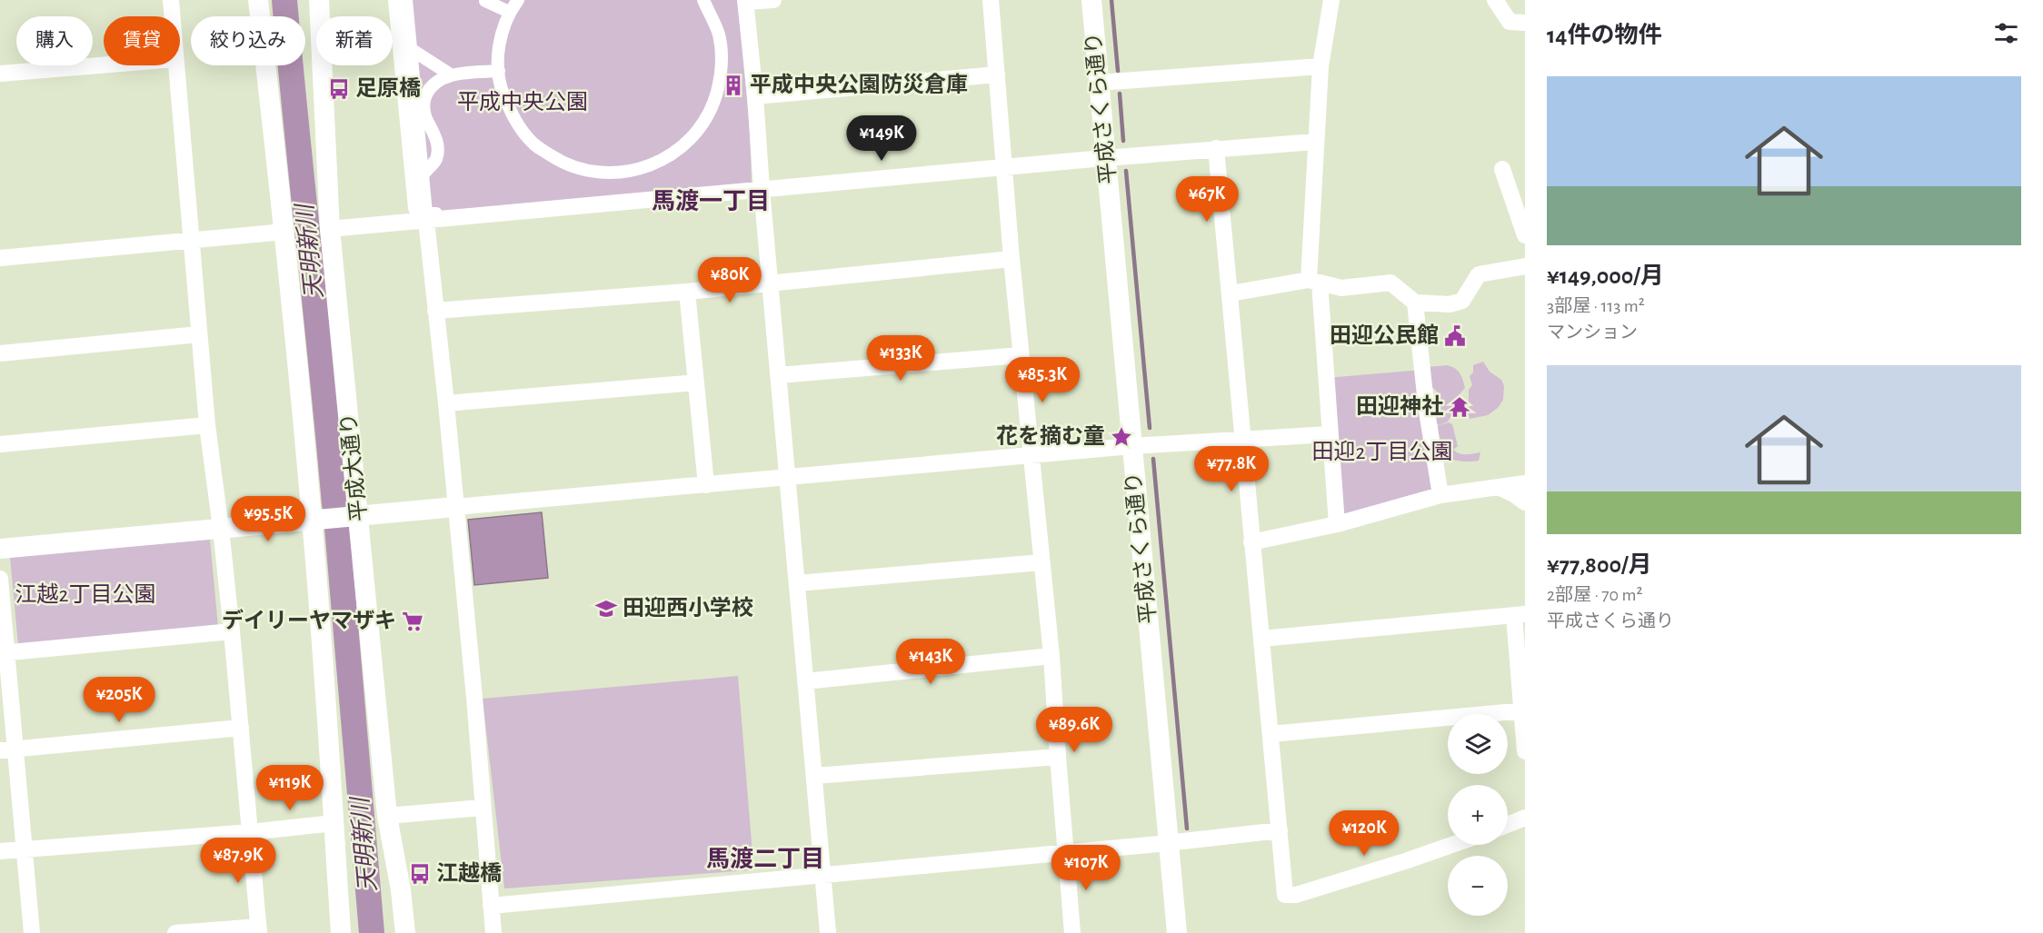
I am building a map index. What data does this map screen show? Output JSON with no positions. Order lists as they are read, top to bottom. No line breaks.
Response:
{"streets":{"street":["平成さくら通り","平成大通り"]},"districts":["馬渡一丁目","馬渡二丁目"],"water":["天明新川"],"parks":["平成中央公園","田迎2丁目公園","江越2丁目公園"],"places":{"building":["平成中央公園防災倉庫"],"bus stop":["足原橋","江越橋"],"public building":["田迎公民館"],"temple":["田迎神社"],"place":["花を摘む童"],"school or university":["田迎西小学校"],"supermarket":["デイリーヤマザキ"]},"page":{"heading":"14件の物件","chip":["購入","賃貸","絞り込み","新着"],"list":[{"name":"¥149,000/月","note":"3部屋 · 113 m² · マンション"},{"name":"¥77,800/月","note":"2部屋 · 70 m² · 平成さくら通り"}],"price":["¥149K","¥67K","¥80K","¥133K","¥85.3K","¥77.8K","¥95.5K","¥143K","¥205K","¥89.6K","¥119K","¥120K","¥87.9K","¥107K"],"map_buttons":["+","−"]}}
